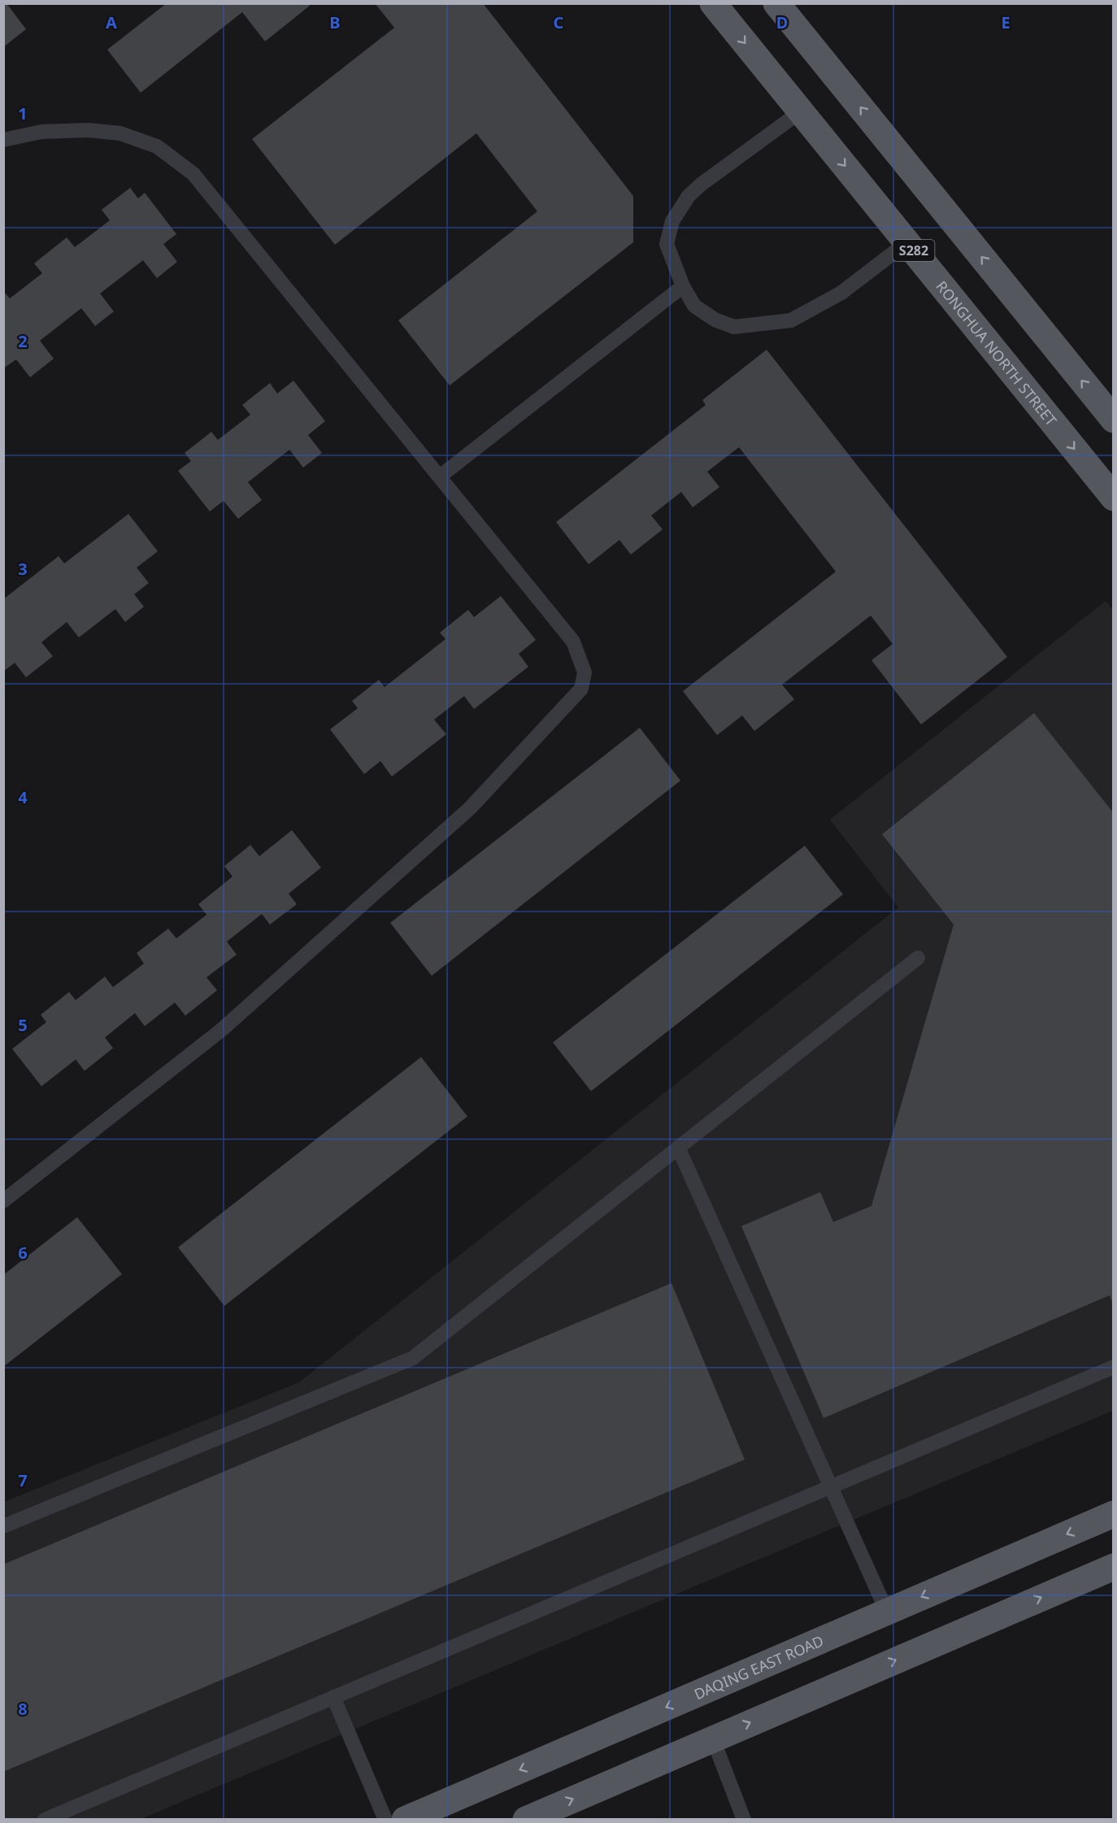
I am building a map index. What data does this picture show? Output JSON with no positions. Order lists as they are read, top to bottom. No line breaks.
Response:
{"streets":{"main road":["S282","RONGHUA NORTH STREET","DAQING EAST ROAD"]},"grid":{"columns":["A","B","C","D","E"],"rows":["1","2","3","4","5","6","7","8"]}}
